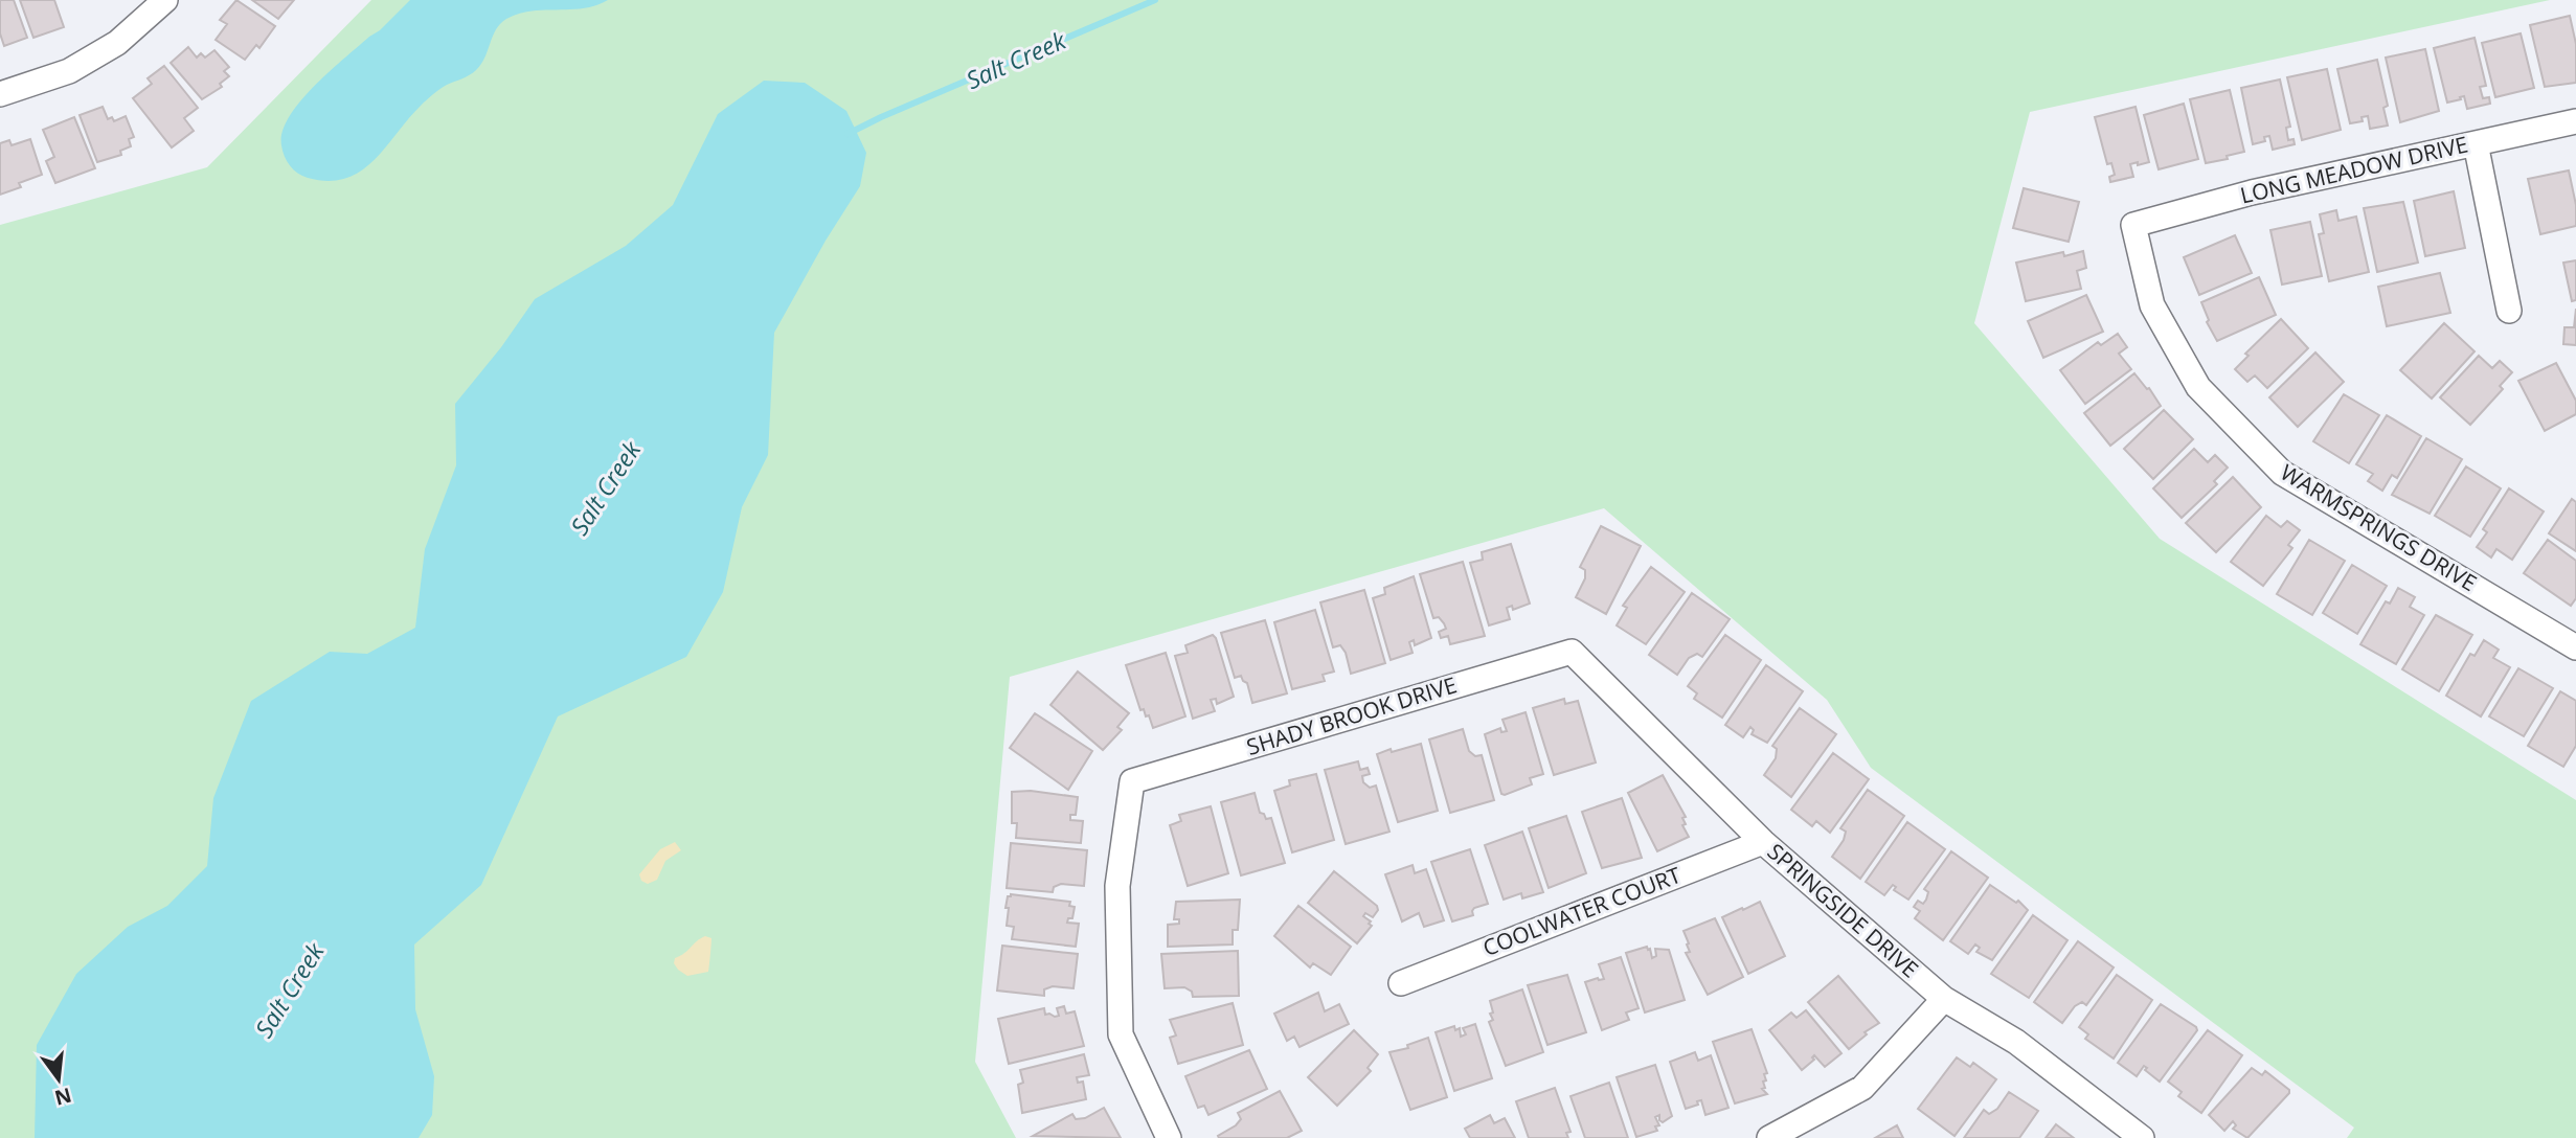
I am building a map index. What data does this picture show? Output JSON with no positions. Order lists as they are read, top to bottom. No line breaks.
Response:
{"streets":{"street":["LONG MEADOW DRIVE","WARMSPRINGS DRIVE","SHADY BROOK DRIVE","SPRINGSIDE DRIVE","COOLWATER COURT"]},"crossings":[["LONG MEADOW DRIVE","WARMSPRINGS DRIVE"],["SHADY BROOK DRIVE","SPRINGSIDE DRIVE"],["SPRINGSIDE DRIVE","COOLWATER COURT"]],"water":["Salt Creek"],"north":"bottom"}
